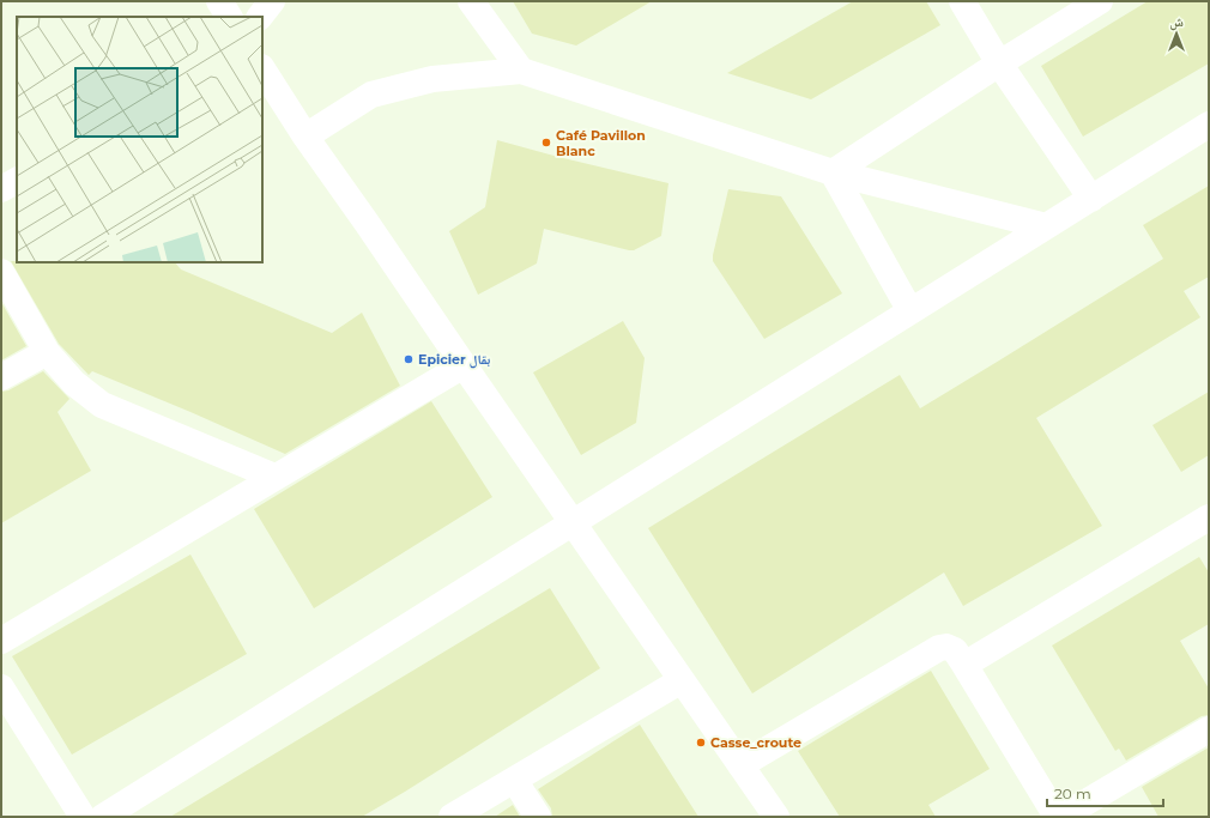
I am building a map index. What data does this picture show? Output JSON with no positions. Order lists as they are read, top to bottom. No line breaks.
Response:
{"places":["Café Pavillon Blanc","Epicier بقال","Casse_croute"],"scale_bar":"20 m","north":"top"}
